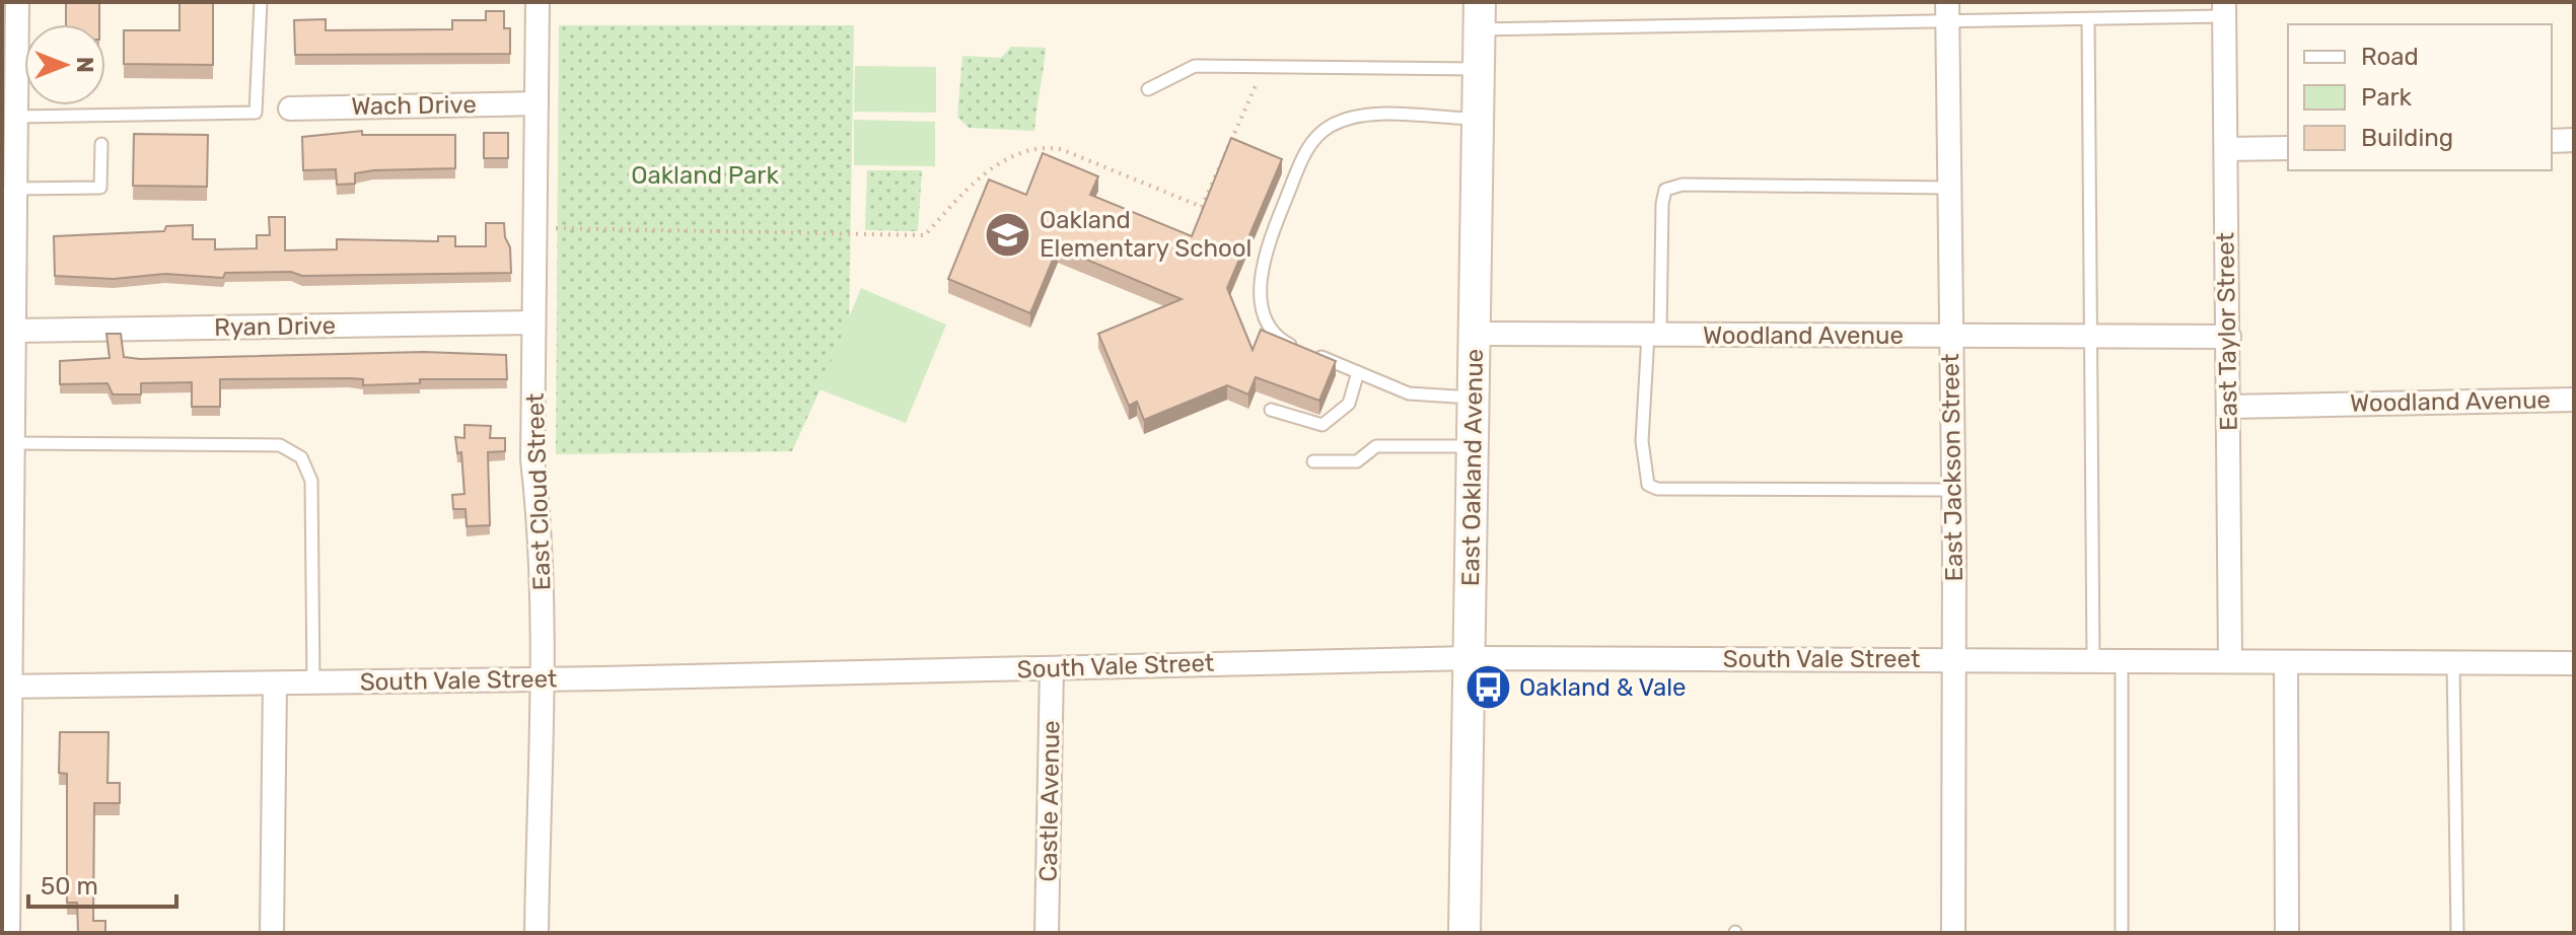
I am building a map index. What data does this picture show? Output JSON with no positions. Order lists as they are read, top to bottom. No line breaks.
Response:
{"streets":{"main road":["East Oakland Avenue"],"street":["Wach Drive","Ryan Drive","East Taylor Street","Woodland Avenue","East Jackson Street","East Cloud Street","South Vale Street","Castle Avenue"]},"crossings":[["Wach Drive","East Cloud Street"],["Ryan Drive","East Cloud Street"],["East Taylor Street","Woodland Avenue"],["East Taylor Street","South Vale Street"],["Woodland Avenue","East Oakland Avenue"],["Woodland Avenue","East Jackson Street"],["East Oakland Avenue","South Vale Street"],["East Jackson Street","South Vale Street"],["East Cloud Street","South Vale Street"],["South Vale Street","Castle Avenue"]],"parks":["Oakland Park"],"places":{"school or university":["Oakland Elementary School"],"bus stop":["Oakland & Vale"]},"legend":["Road","Park","Building"],"scale_bar":"50 m","north":"right"}
